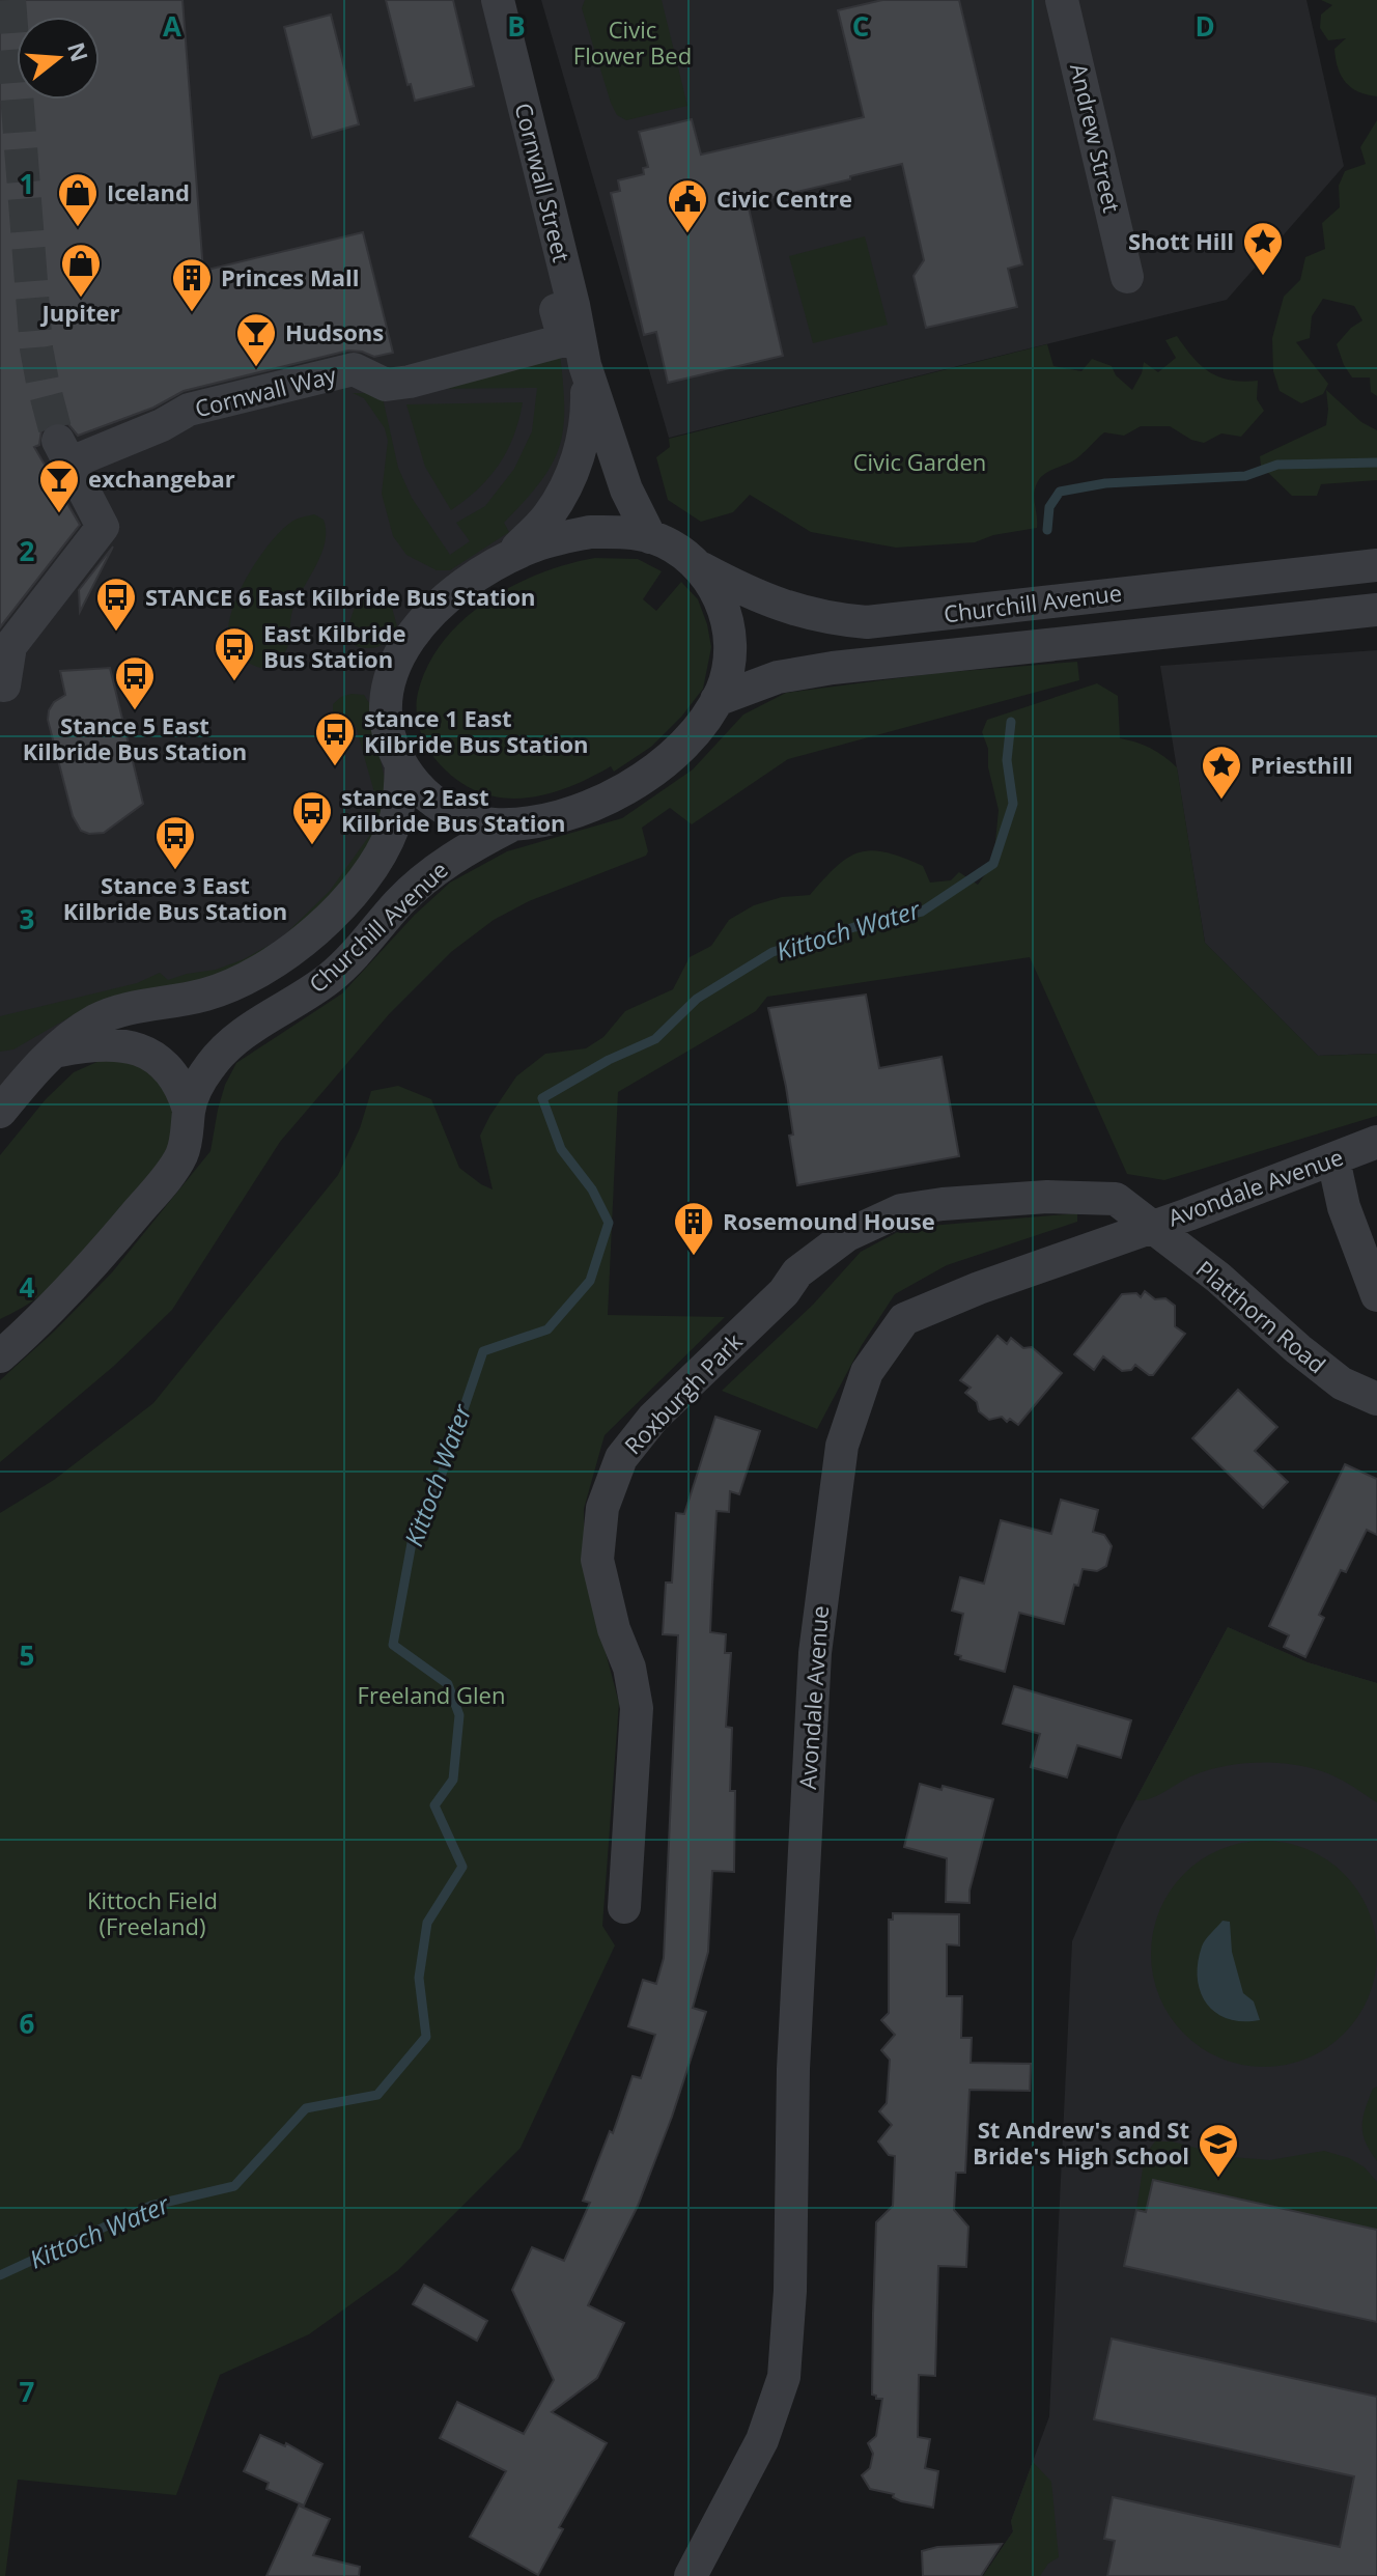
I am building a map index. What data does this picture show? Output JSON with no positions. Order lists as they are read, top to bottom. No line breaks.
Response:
{"streets":{"street":["Andrew Street","Cornwall Street","Cornwall Way","Churchill Avenue","Avondale Avenue","Platthorn Road","Roxburgh Park"]},"crossings":[["Cornwall Street","Cornwall Way"],["Cornwall Street","Churchill Avenue"],["Avondale Avenue","Platthorn Road"],["Avondale Avenue","Roxburgh Park"],["Platthorn Road","Roxburgh Park"]],"water":["Kittoch Water"],"parks":["Civic Flower Bed","Civic Garden","Freeland Glen","Kittoch Field (Freeland)"],"places":{"shop":["Iceland","Jupiter"],"public building":["Civic Centre"],"place":["Shott Hill","Priesthill"],"building":["Princes Mall","Rosemound House"],"bar":["Hudsons","exchangebar"],"bus stop":["STANCE 6 East Kilbride Bus Station","East Kilbride Bus Station","Stance 5 East Kilbride Bus Station","stance 1 East Kilbride Bus Station","stance 2 East Kilbride Bus Station","Stance 3 East Kilbride Bus Station"],"school or university":["St Andrew's and St Bride's High School"]},"north":"right","grid":{"columns":["A","B","C","D"],"rows":["1","2","3","4","5","6","7"]}}
